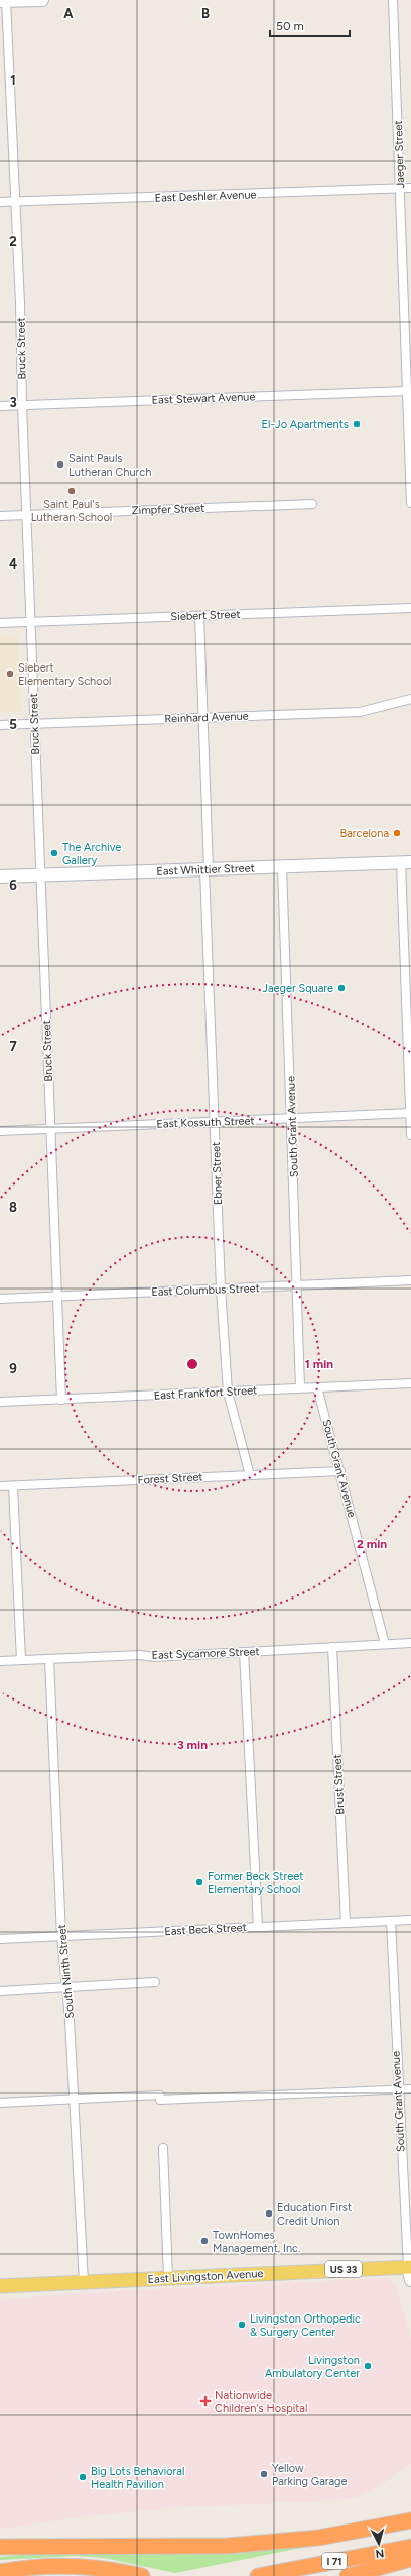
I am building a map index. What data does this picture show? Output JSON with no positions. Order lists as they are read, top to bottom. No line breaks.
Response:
{"streets":{"highway":["I 71"],"main road":["US 33","East Livingston Avenue"],"street":["Jaeger Street","East Deshler Avenue","Bruck Street","East Stewart Avenue","Zimpfer Street","Siebert Street","Reinhard Avenue","East Whittier Street","East Kossuth Street","South Grant Avenue","Ebner Street","East Columbus Street","East Frankfort Street","Forest Street","East Sycamore Street","Brust Street","East Beck Street","South Ninth Street"]},"crossings":[["Jaeger Street","East Deshler Avenue"],["Jaeger Street","East Stewart Avenue"],["East Deshler Avenue","Bruck Street"],["Bruck Street","East Stewart Avenue"],["Bruck Street","Zimpfer Street"],["Bruck Street","Siebert Street"],["Bruck Street","Reinhard Avenue"],["Bruck Street","East Whittier Street"],["Bruck Street","East Kossuth Street"],["Bruck Street","East Columbus Street"],["Bruck Street","East Frankfort Street"],["Siebert Street","Ebner Street"],["Reinhard Avenue","Ebner Street"],["East Whittier Street","South Grant Avenue"],["East Whittier Street","Ebner Street"],["East Kossuth Street","South Grant Avenue"],["East Kossuth Street","Ebner Street"],["South Grant Avenue","East Columbus Street"],["South Grant Avenue","East Frankfort Street"],["South Grant Avenue","Forest Street"],["South Grant Avenue","East Sycamore Street"],["South Grant Avenue","East Beck Street"],["South Grant Avenue","East Livingston Avenue"],["Ebner Street","East Columbus Street"],["Ebner Street","East Frankfort Street"],["Ebner Street","Forest Street"],["East Sycamore Street","Brust Street"],["East Sycamore Street","South Ninth Street"],["Brust Street","East Beck Street"],["East Beck Street","South Ninth Street"],["South Ninth Street","East Livingston Avenue"]],"places":{"other":["El-Jo Apartments","Saint Pauls Lutheran Church","Saint Paul's Lutheran School","Siebert Elementary School","Barcelona","The Archive Gallery","Jaeger Square","Former Beck Street Elementary School","Education First Credit Union","TownHomes Management, Inc.","Livingston Orthopedic & Surgery Center","Livingston Ambulatory Center","Yellow Parking Garage","Big Lots Behavioral Health Pavilion"],"health":["Nationwide Children's Hospital"]},"scale_bar":"50 m","north":"bottom","grid":{"columns":["A","B"],"rows":["1","2","3","4","5","6","7","8","9"]},"rings":["1 min","2 min","3 min"]}
